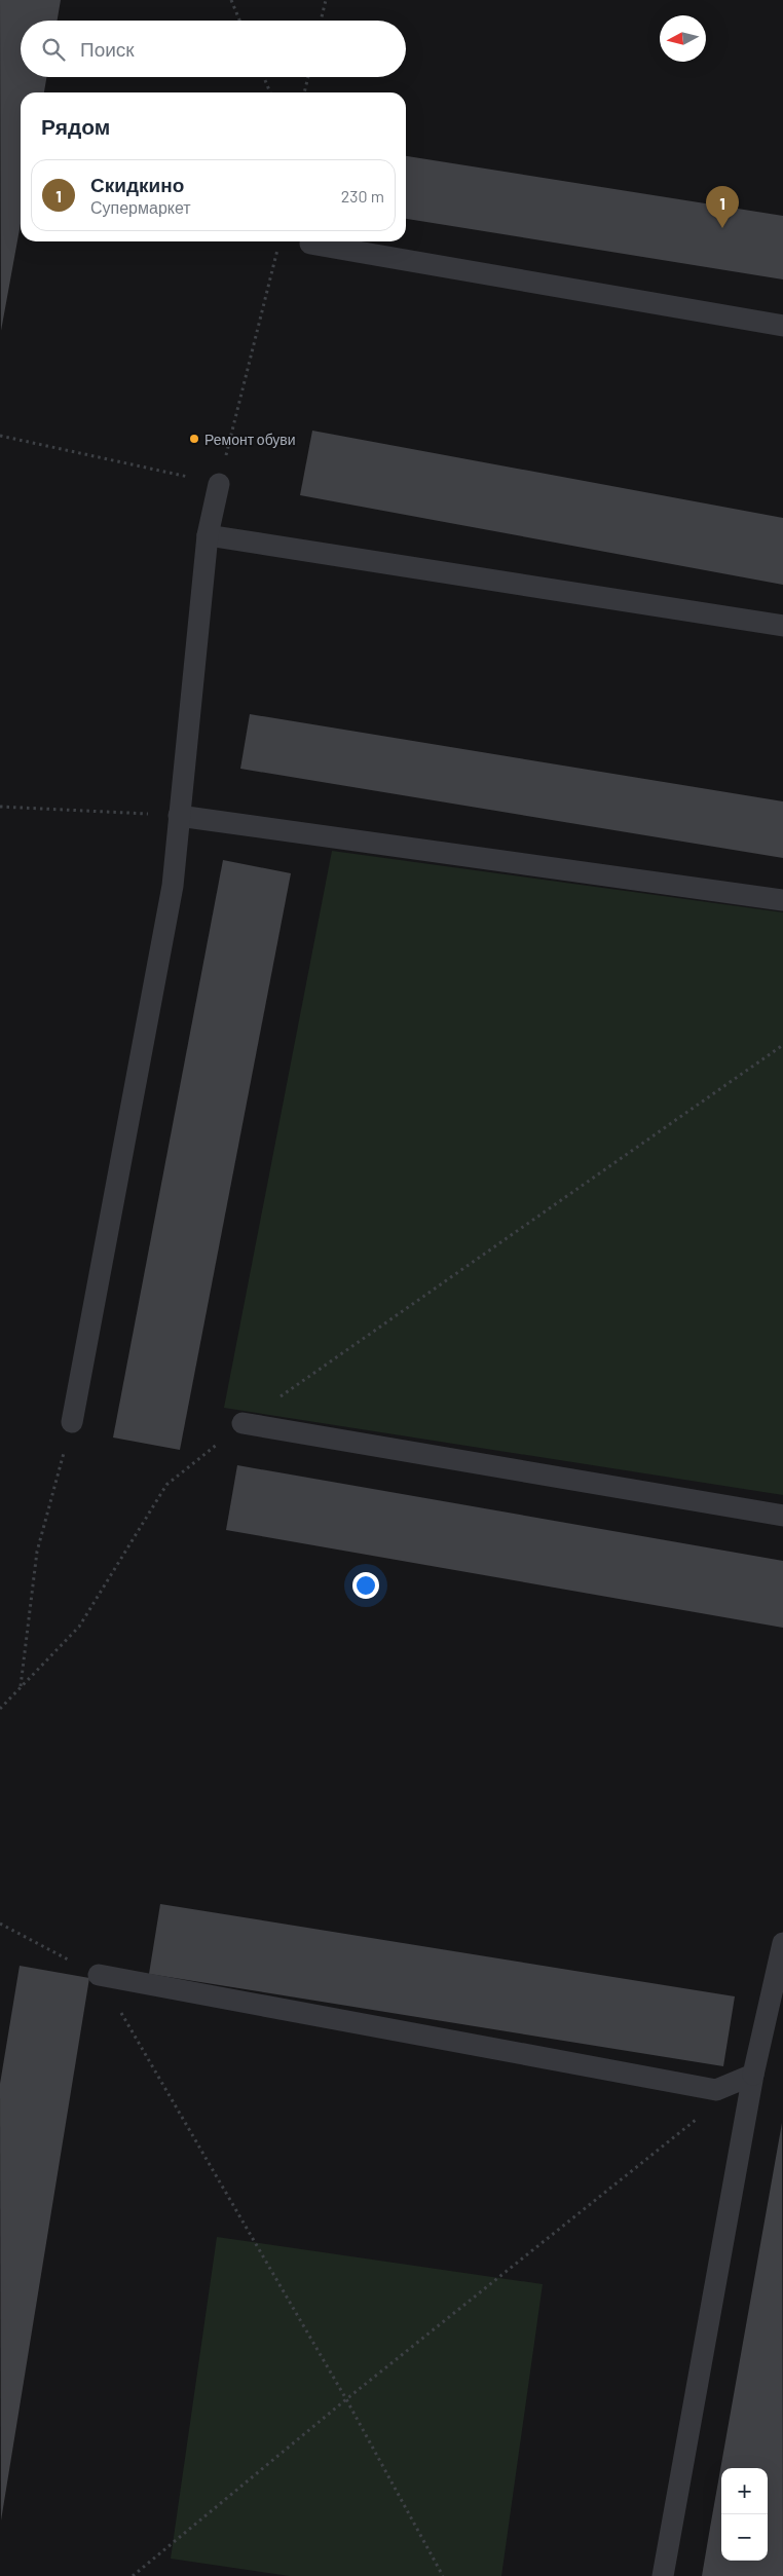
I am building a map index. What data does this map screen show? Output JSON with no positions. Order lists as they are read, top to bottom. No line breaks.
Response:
{"places":["Ремонт обуви"],"north":"left","page":{"search":"Поиск","heading":"Рядом","list":[{"mark":"1","name":"Скидкино","note":"Супермаркет","value":"230 m"}],"pins":"1","map_buttons":["+","−"]}}
